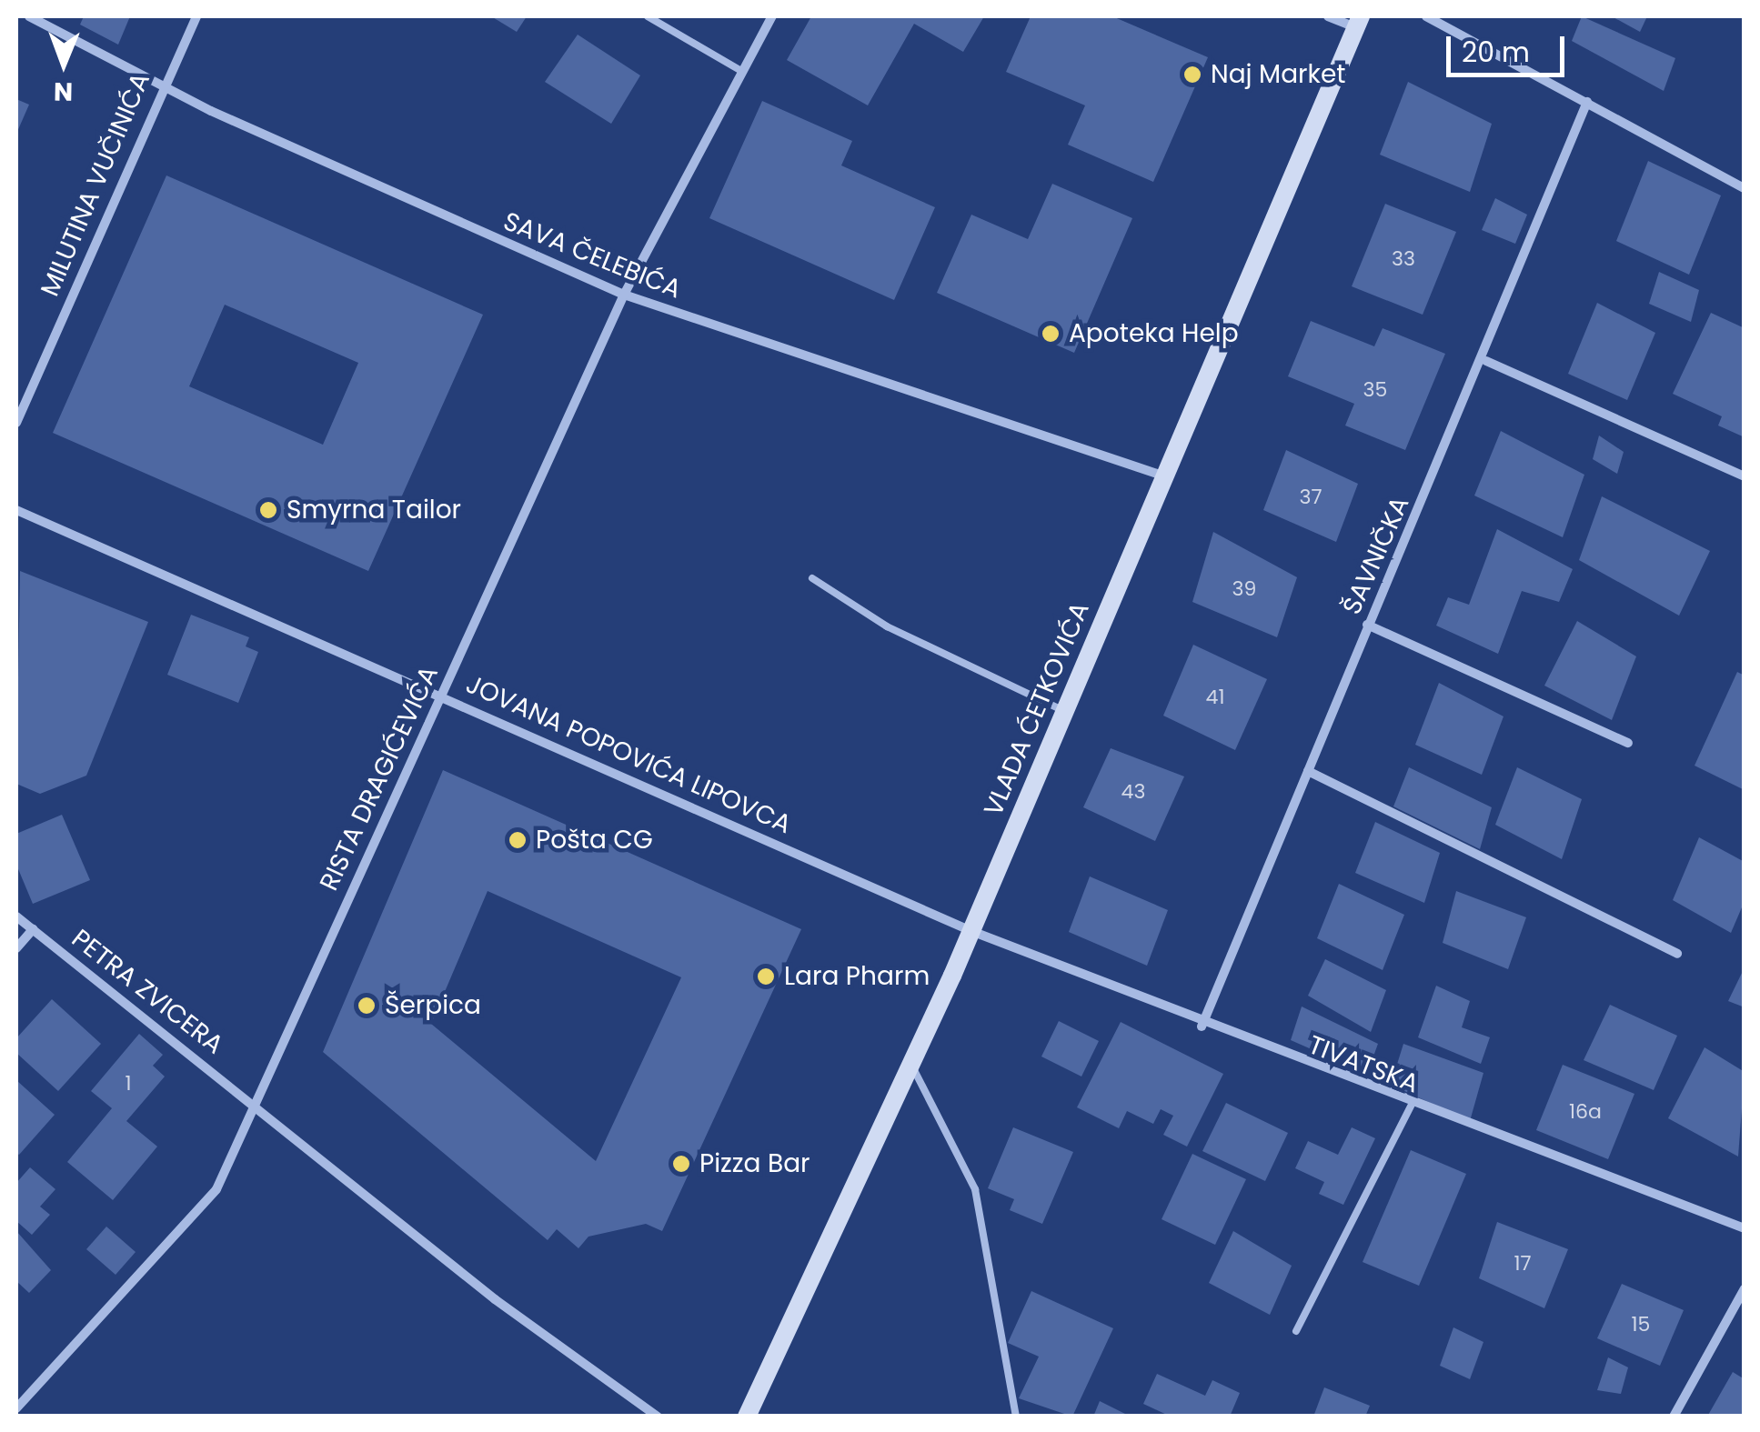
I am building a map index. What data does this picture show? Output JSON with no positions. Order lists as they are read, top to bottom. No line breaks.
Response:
{"streets":{"street":["MILUTINA VUČINIĆA","SAVA ČELEBIĆA","ŠAVNIČKA","VLADA ĆETKOVIĆA","JOVANA POPOVIĆA LIPOVCA","RISTA DRAGIĆEVIĆA","PETRA ZVICERA","TIVATSKA"]},"crossings":[["MILUTINA VUČINIĆA","SAVA ČELEBIĆA"],["SAVA ČELEBIĆA","VLADA ĆETKOVIĆA"],["SAVA ČELEBIĆA","RISTA DRAGIĆEVIĆA"],["ŠAVNIČKA","TIVATSKA"],["VLADA ĆETKOVIĆA","JOVANA POPOVIĆA LIPOVCA"],["VLADA ĆETKOVIĆA","TIVATSKA"],["JOVANA POPOVIĆA LIPOVCA","RISTA DRAGIĆEVIĆA"],["JOVANA POPOVIĆA LIPOVCA","TIVATSKA"],["RISTA DRAGIĆEVIĆA","PETRA ZVICERA"]],"places":["Naj Market","Apoteka Help","Smyrna Tailor","Pošta CG","Lara Pharm","Šerpica","Pizza Bar"],"house_numbers":["33","35","37","39","41","43","1","16a","17","15"],"scale_bar":"20 m","north":"bottom"}
